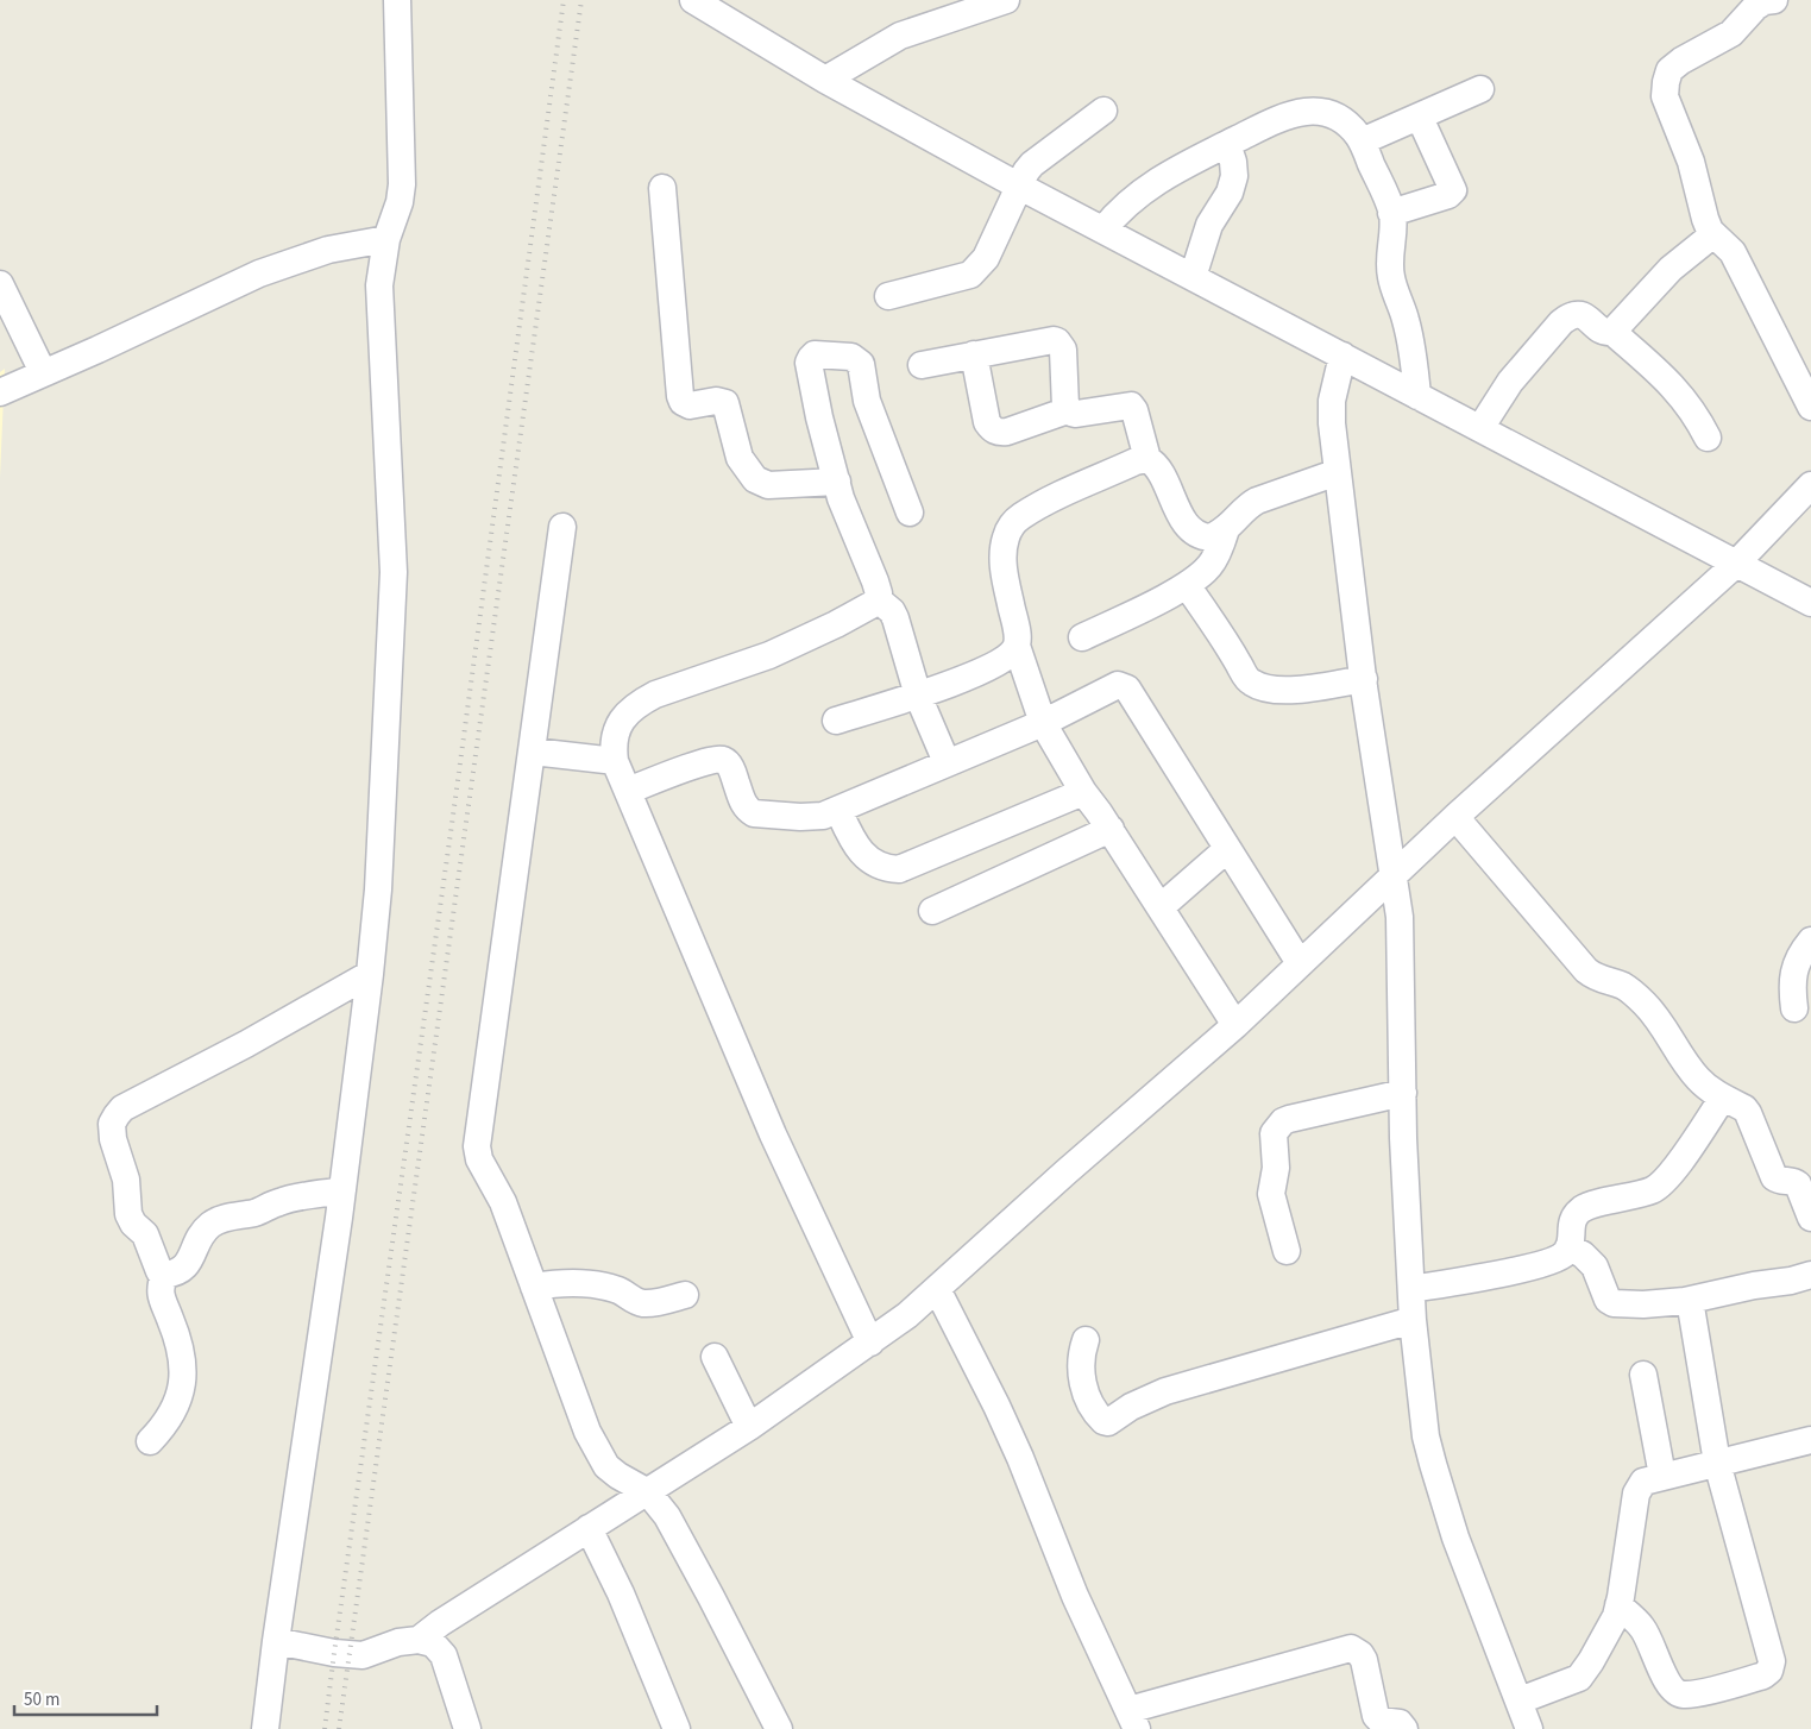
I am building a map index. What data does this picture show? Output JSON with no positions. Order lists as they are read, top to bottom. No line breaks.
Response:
{"scale_bar":"50 m"}
